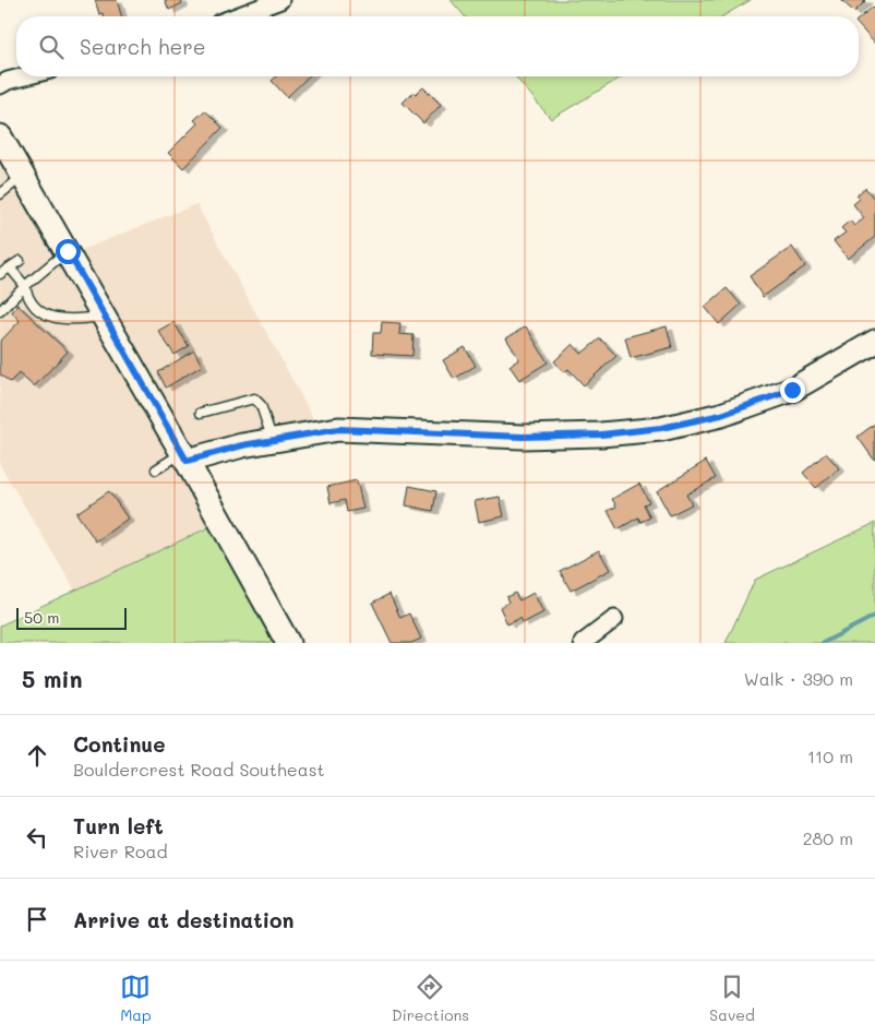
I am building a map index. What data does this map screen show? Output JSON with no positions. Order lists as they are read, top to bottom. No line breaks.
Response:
{"scale_bar":"50 m","page":{"search":"Search here","scale":"50 m","heading":["5 min","Walk · 390 m"],"list":[["Continue","Bouldercrest Road Southeast","110 m"],["Turn left","River Road","280 m"],"Arrive at destination"],"nav":["Map","Directions","Saved"]}}
